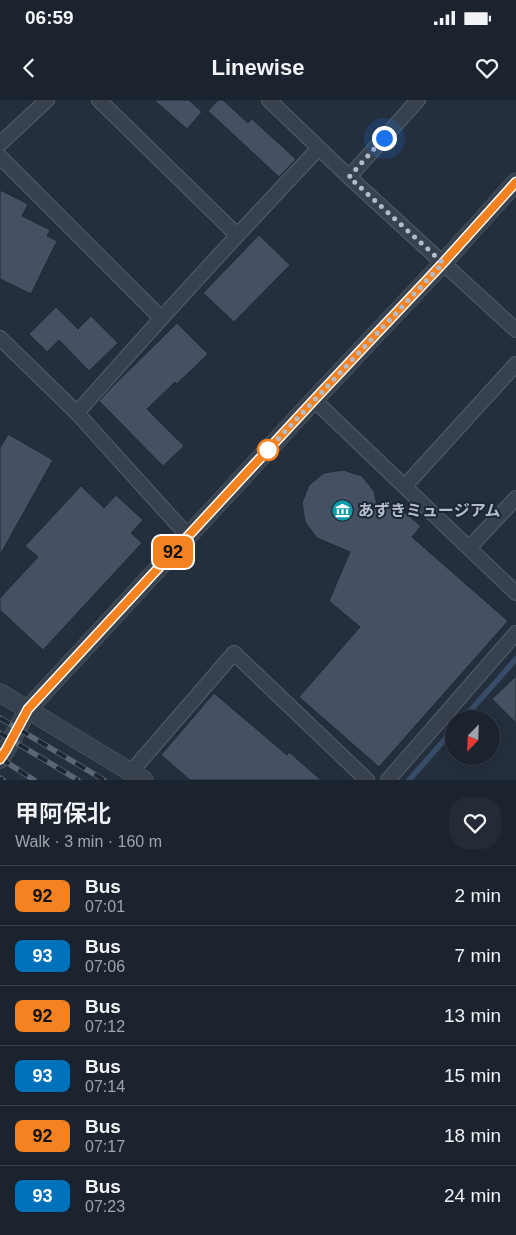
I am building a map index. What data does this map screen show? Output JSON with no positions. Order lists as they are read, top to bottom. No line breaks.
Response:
{"places":{"museum":["あずきミュージアム"]},"lines":["bus line 92"],"north":"bottom left","page":{"status":"06:59","header":"Linewise","on_map":"92","heading":["甲阿保北","Walk · 3 min · 160 m"],"list":[{"mark":"92","name":"Bus","note":"07:01","value":"2 min"},{"mark":"93","name":"Bus","note":"07:06","value":"7 min"},{"mark":"92","name":"Bus","note":"07:12","value":"13 min"},{"mark":"93","name":"Bus","note":"07:14","value":"15 min"},{"mark":"92","name":"Bus","note":"07:17","value":"18 min"},{"mark":"93","name":"Bus","note":"07:23","value":"24 min"}]}}
